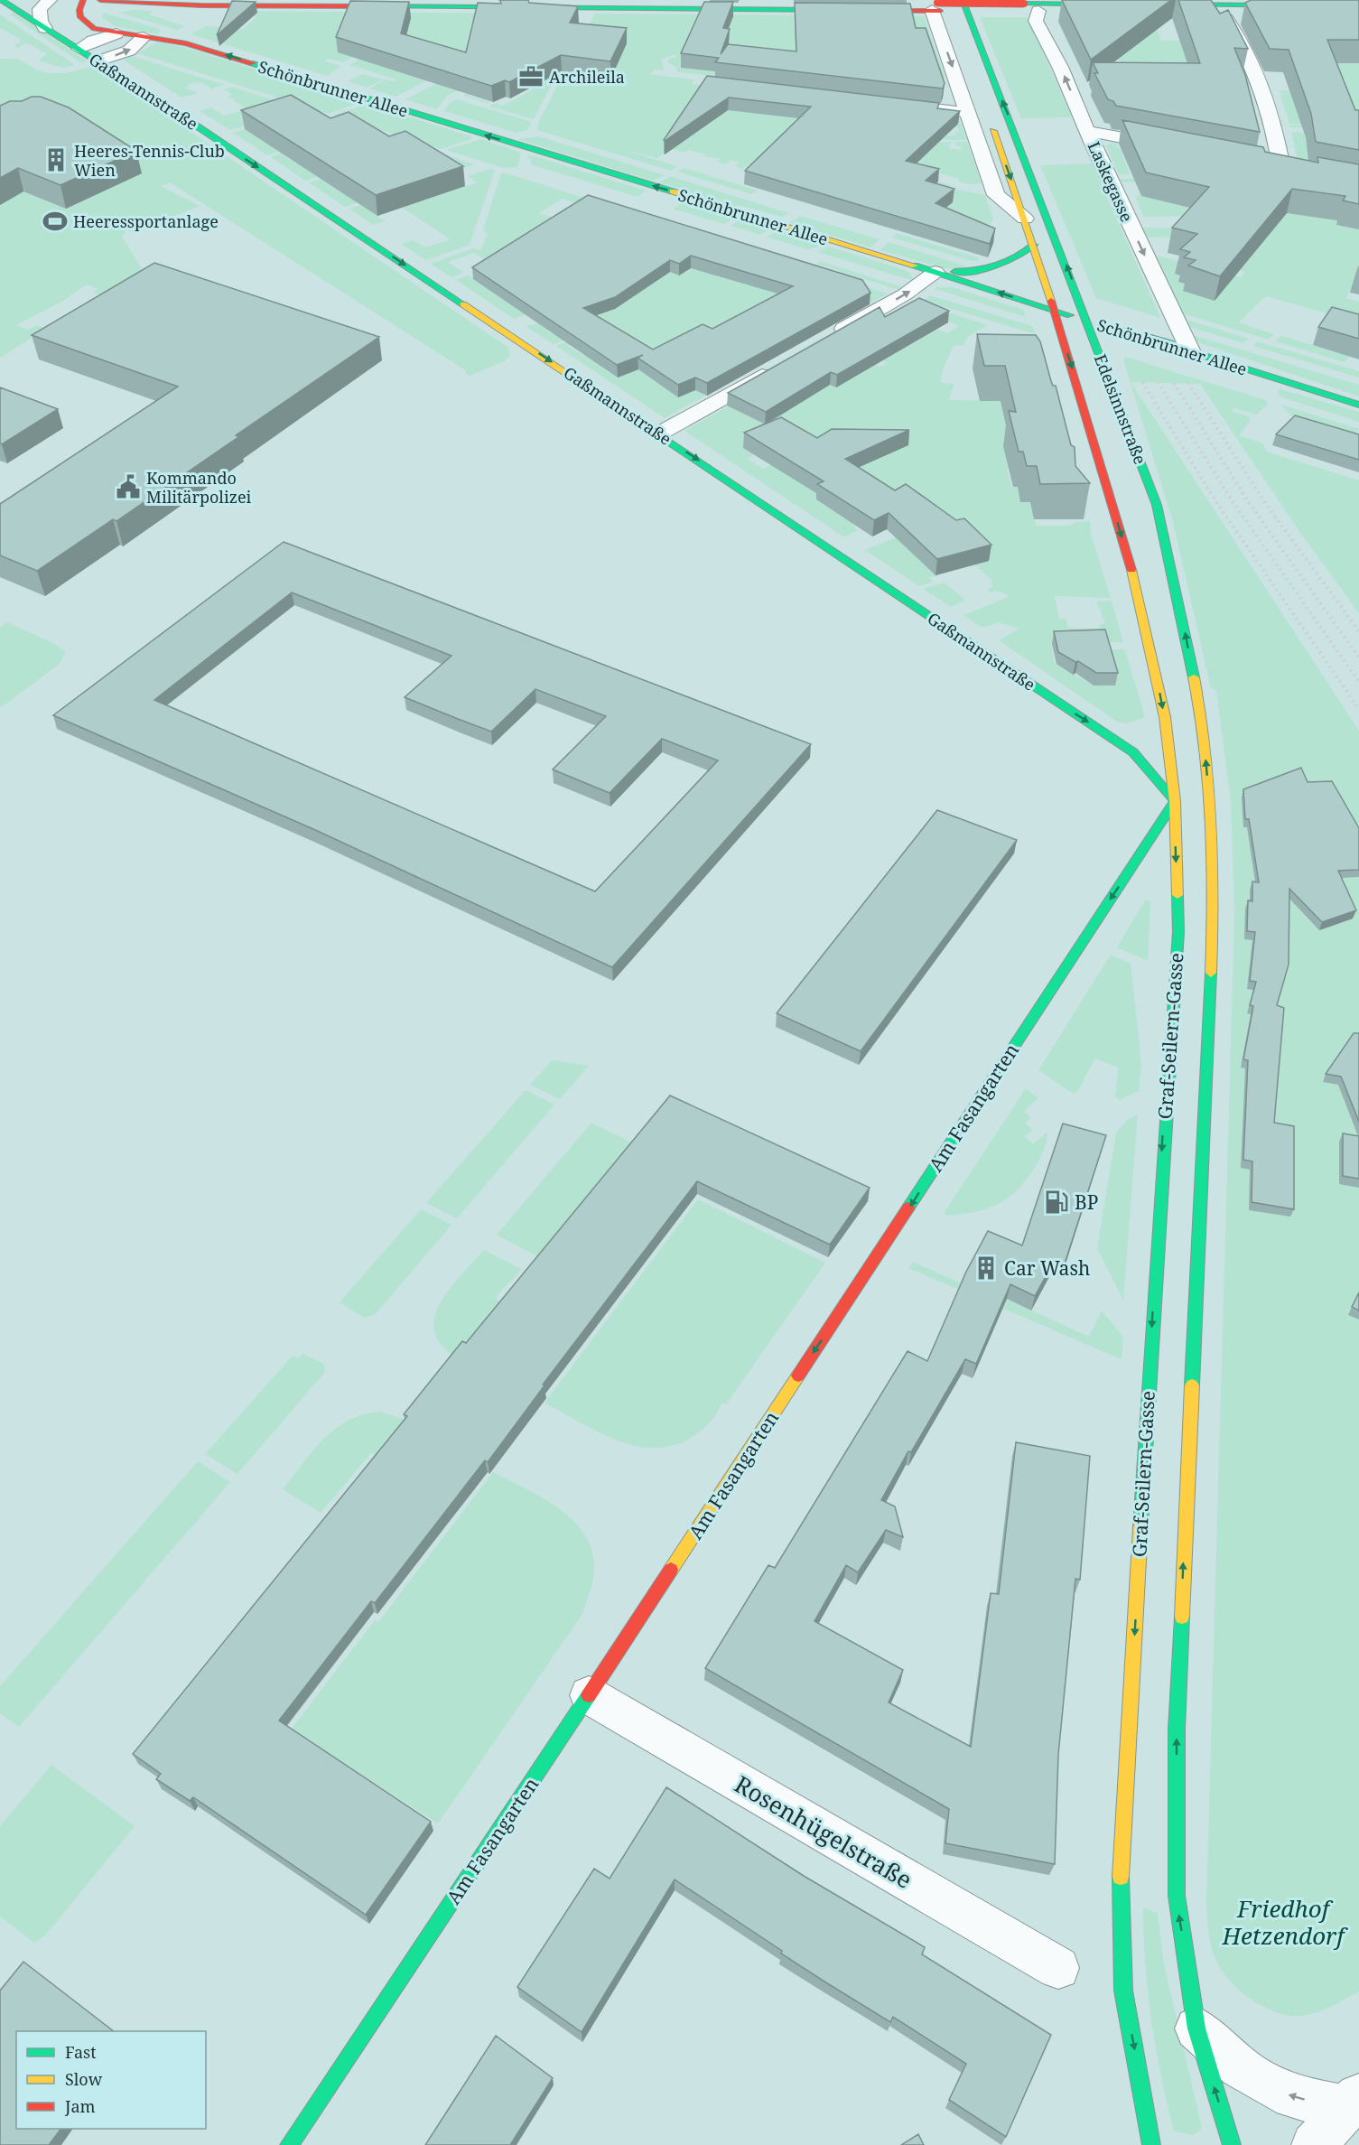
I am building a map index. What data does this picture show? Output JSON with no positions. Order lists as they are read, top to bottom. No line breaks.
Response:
{"streets":{"main road":["Schönbrunner Allee","Gaßmannstraße","Edelsinnstraße","Graf-Seilern-Gasse","Am Fasangarten"],"street":["Laskegasse","Rosenhügelstraße"]},"crossings":[["Schönbrunner Allee","Gaßmannstraße"],["Schönbrunner Allee","Laskegasse"],["Schönbrunner Allee","Edelsinnstraße"],["Gaßmannstraße","Edelsinnstraße"],["Gaßmannstraße","Graf-Seilern-Gasse"],["Gaßmannstraße","Am Fasangarten"],["Edelsinnstraße","Graf-Seilern-Gasse"],["Edelsinnstraße","Am Fasangarten"],["Graf-Seilern-Gasse","Am Fasangarten"],["Am Fasangarten","Rosenhügelstraße"]],"one_way":["Gaßmannstraße","Am Fasangarten"],"parks":["Friedhof Hetzendorf"],"places":{"office":["Archileila"],"building":["Heeres-Tennis-Club Wien","Car Wash"],"sports":["Heeressportanlage"],"public building":["Kommando Militärpolizei"],"fuel station":["BP"]},"legend":["Fast","Slow","Jam"]}
